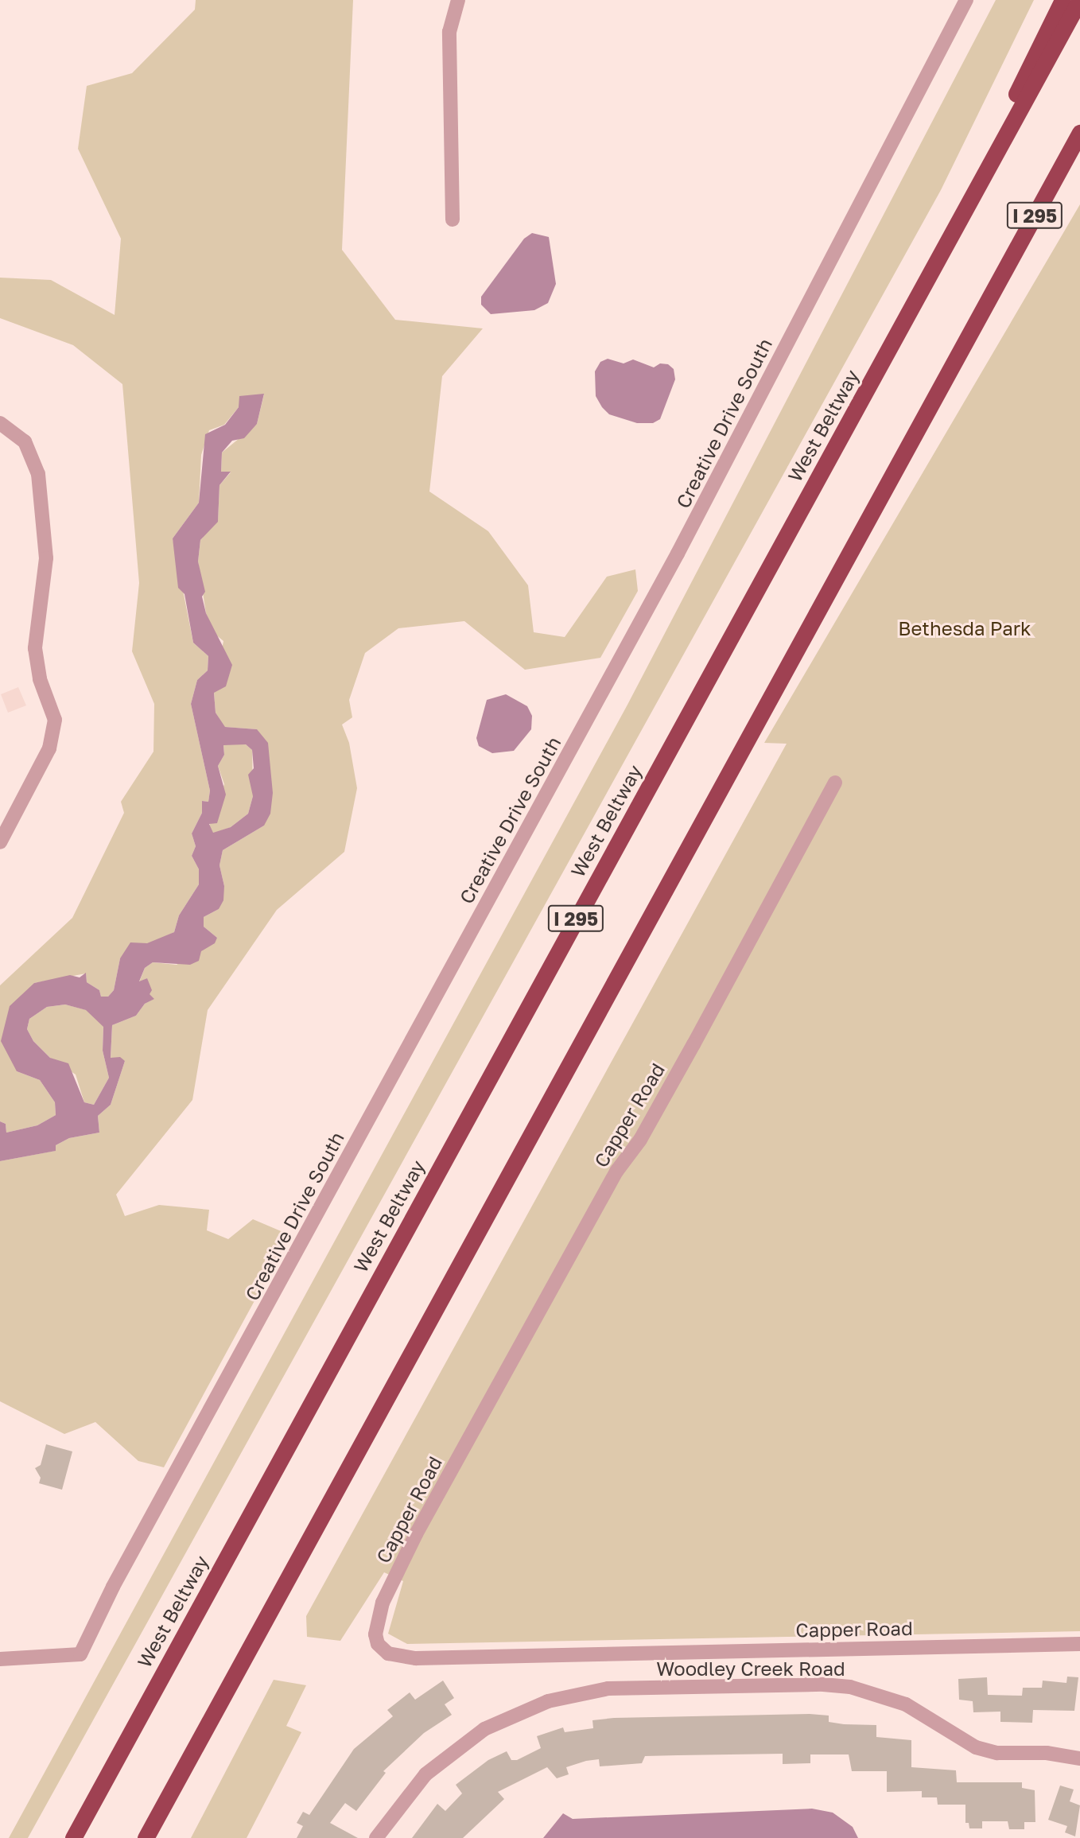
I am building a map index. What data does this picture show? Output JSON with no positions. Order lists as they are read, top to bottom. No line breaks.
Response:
{"streets":{"highway":["I 295","West Beltway"],"street":["Creative Drive South","Capper Road","Woodley Creek Road"]},"parks":["Bethesda Park"]}
